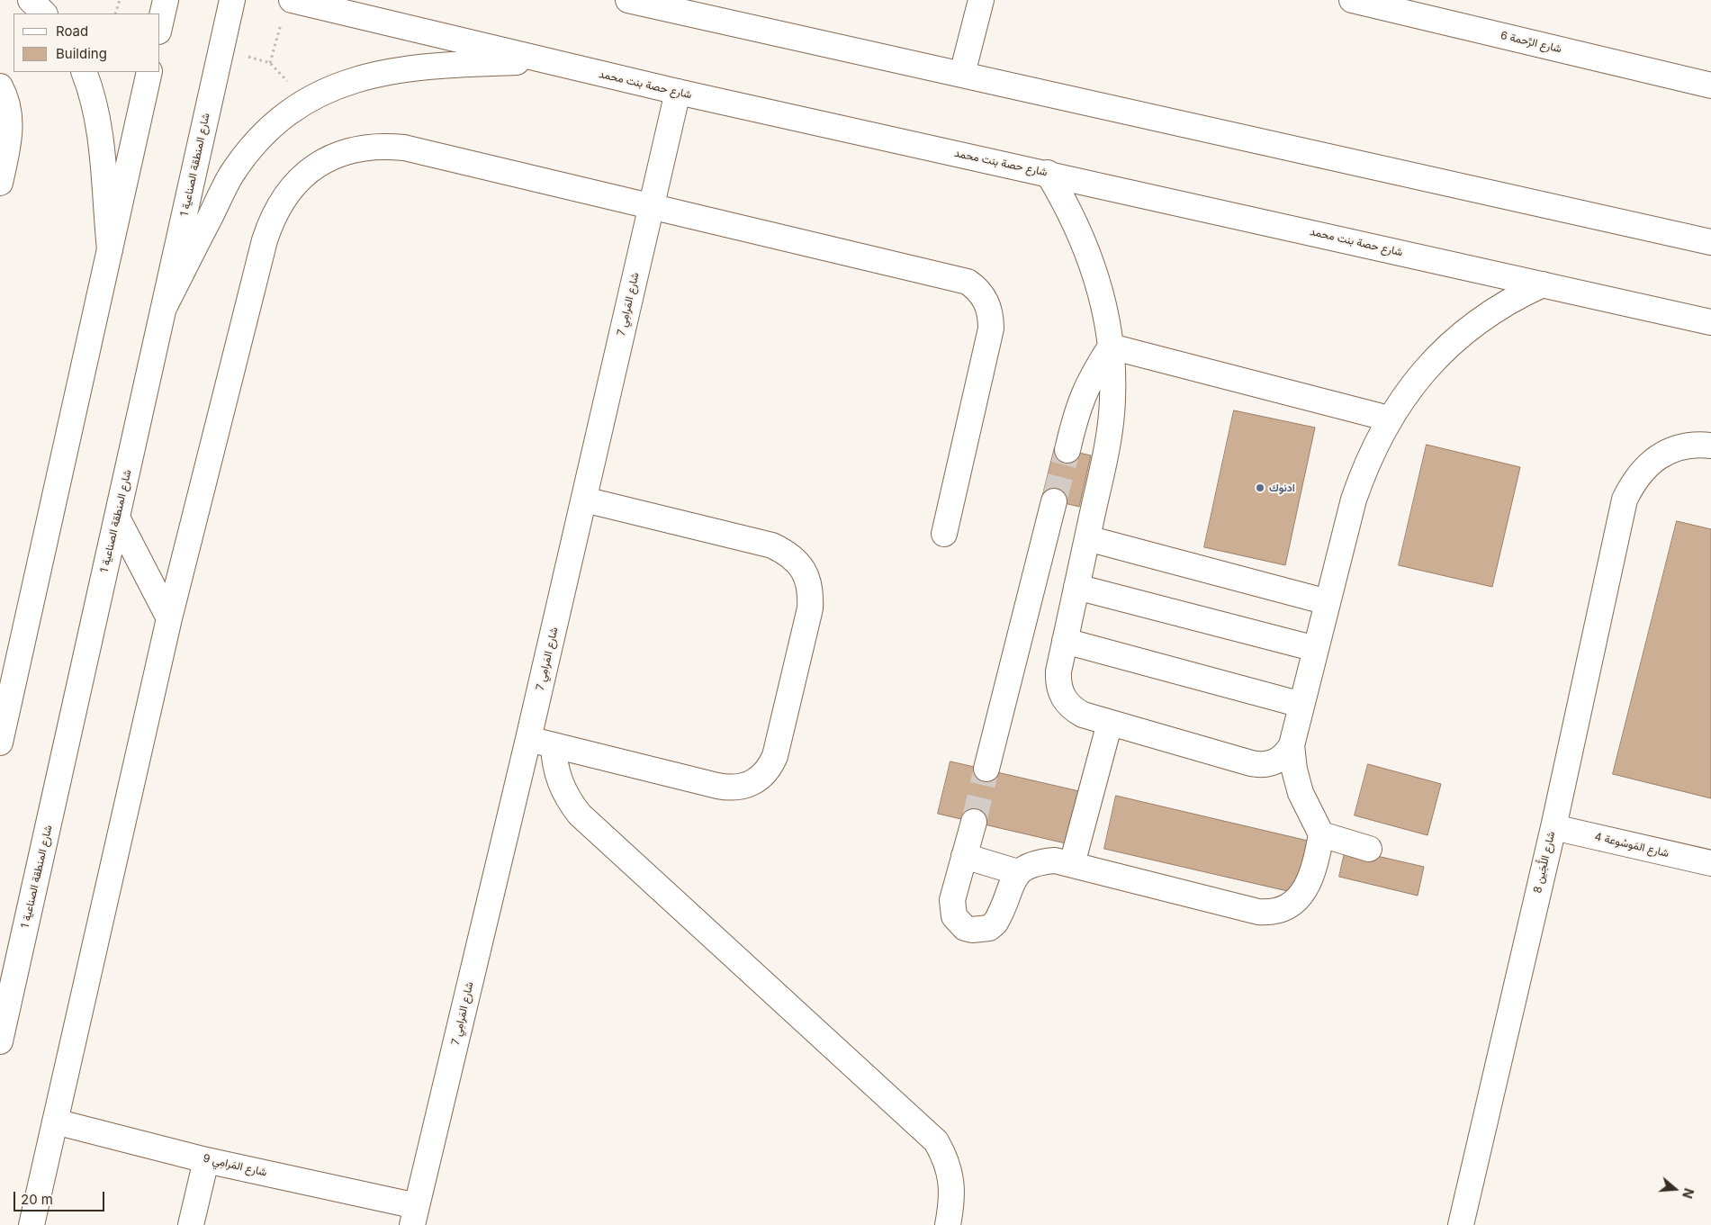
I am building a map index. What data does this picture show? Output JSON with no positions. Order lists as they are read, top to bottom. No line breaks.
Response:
{"streets":{"street":["شارع الرَّحمة 6","شارع حصة بنت محمد","شارع المنطقة الصناعية 1","شارع المَرامِي 7","شارع المَوسُوعة 4","شارع اللُّجَين 8","شارع المَرامِي 9"]},"crossings":[["شارع حصة بنت محمد","شارع المَرامِي 7"],["شارع المَرامِي 7","شارع المَرامِي 9"],["شارع المَوسُوعة 4","شارع اللُّجَين 8"]],"places":["ادنوك"],"legend":["Road","Building"],"scale_bar":"20 m","north":"right"}
